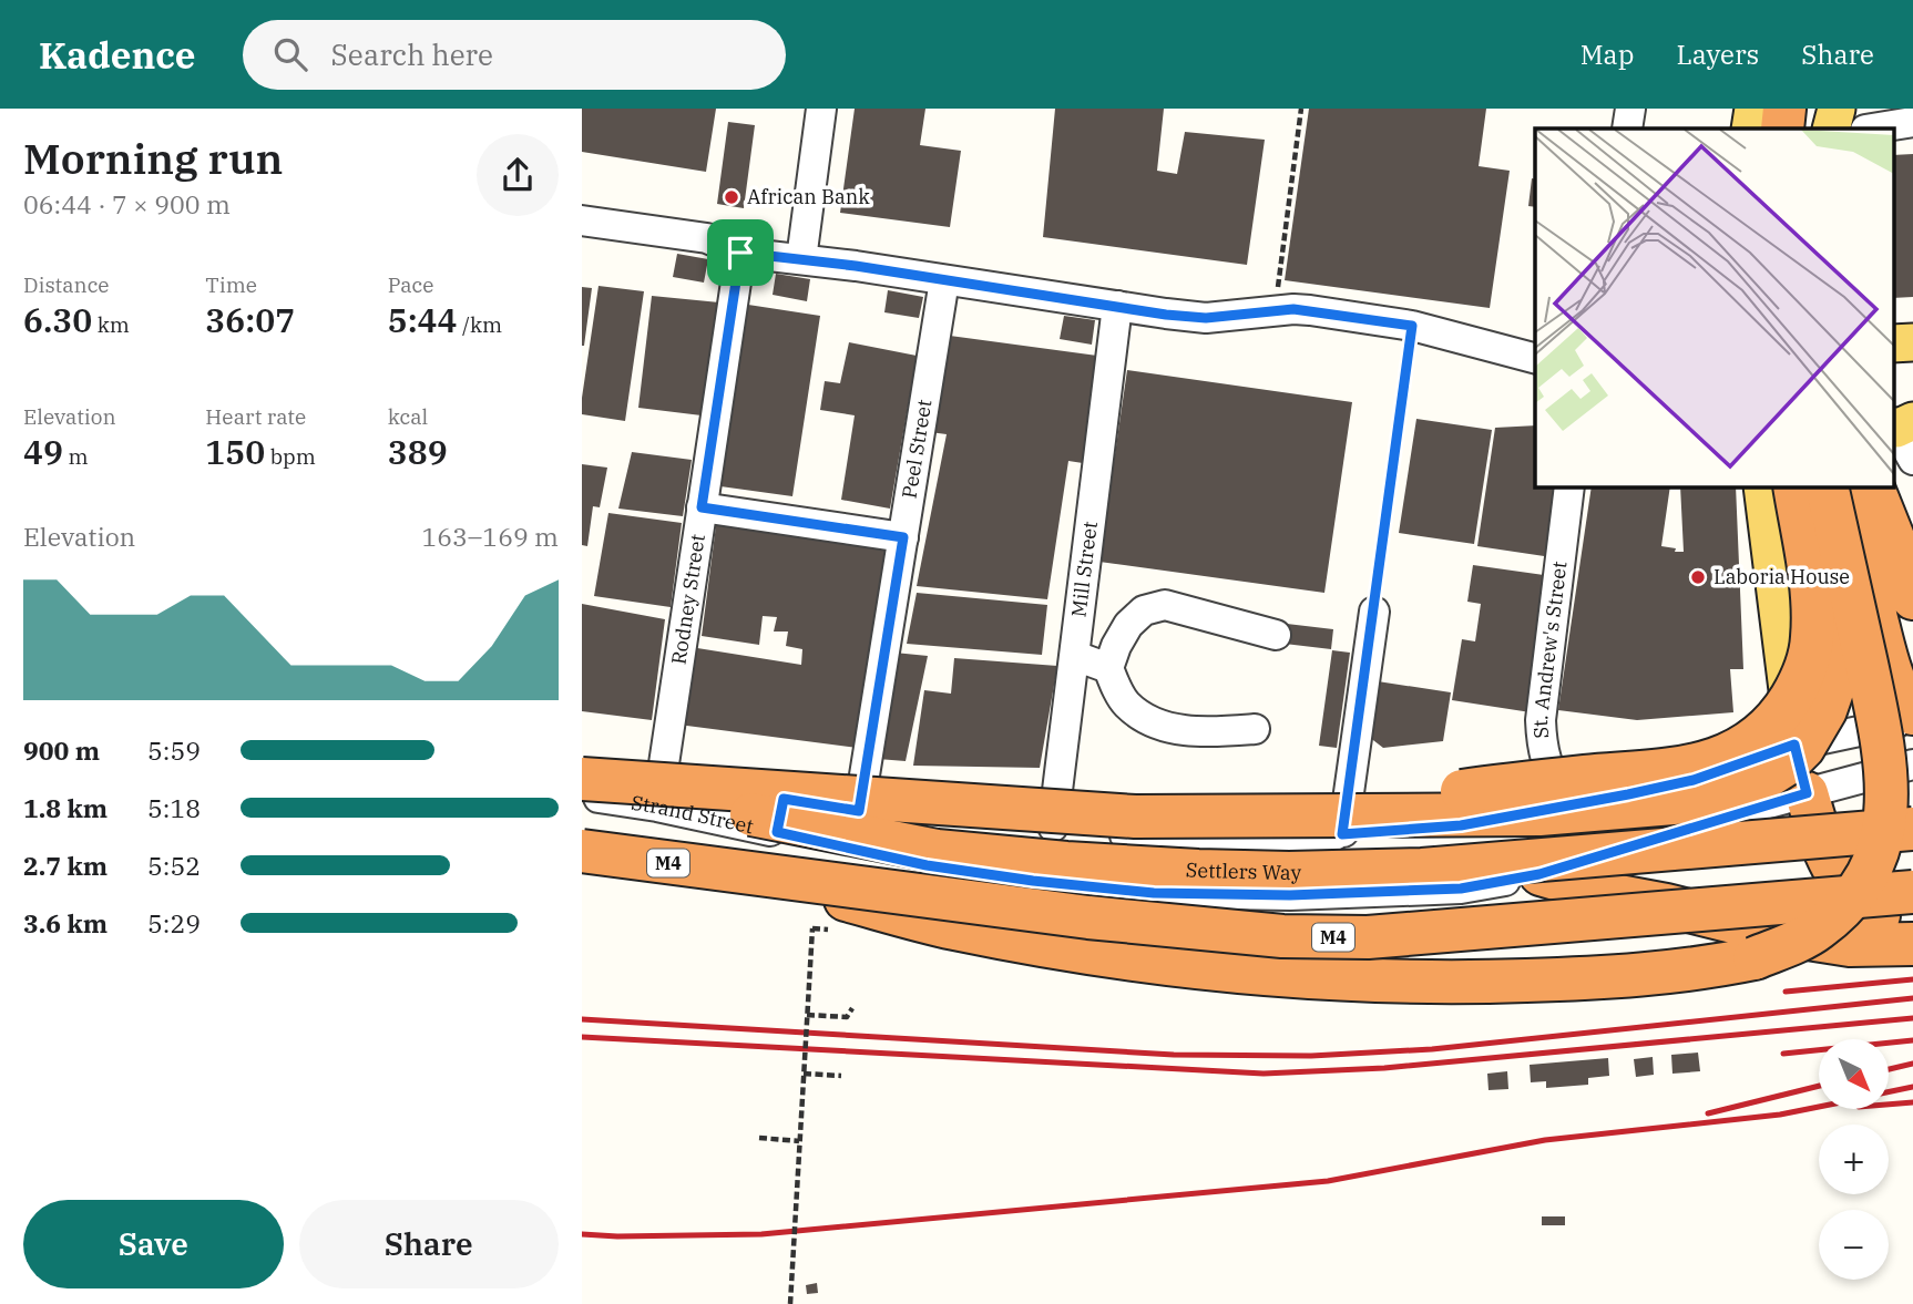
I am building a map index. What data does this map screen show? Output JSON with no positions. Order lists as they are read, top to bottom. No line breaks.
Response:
{"streets":{"highway":["M4","Settlers Way"],"street":["Peel Street","Mill Street","Rodney Street","St. Andrew's Street","Strand Street"]},"crossings":[["Peel Street","Strand Street"],["Mill Street","Strand Street"],["Rodney Street","Strand Street"],["St. Andrew's Street","Strand Street"]],"places":["African Bank","Laboria House"],"north":"bottom right","page":{"header":"Kadence","search":"Search here","nav":["Map","Layers","Share"],"heading":["Morning run","06:44 · 7 × 900 m"],"stats":[["Distance","6.30 km"],["Time","36:07"],["Pace","5:44 /km"],["Elevation","49 m"],["Heart rate","150 bpm"],["kcal","389"]],"chart":["Elevation","163–169 m"],"list":[{"name":"900 m","note":"5:59"},{"name":"1.8 km","note":"5:18"},{"name":"2.7 km","note":"5:52"},{"name":"3.6 km","note":"5:29"}],"map_buttons":["+","−"],"buttons":["Save","Share"]}}
